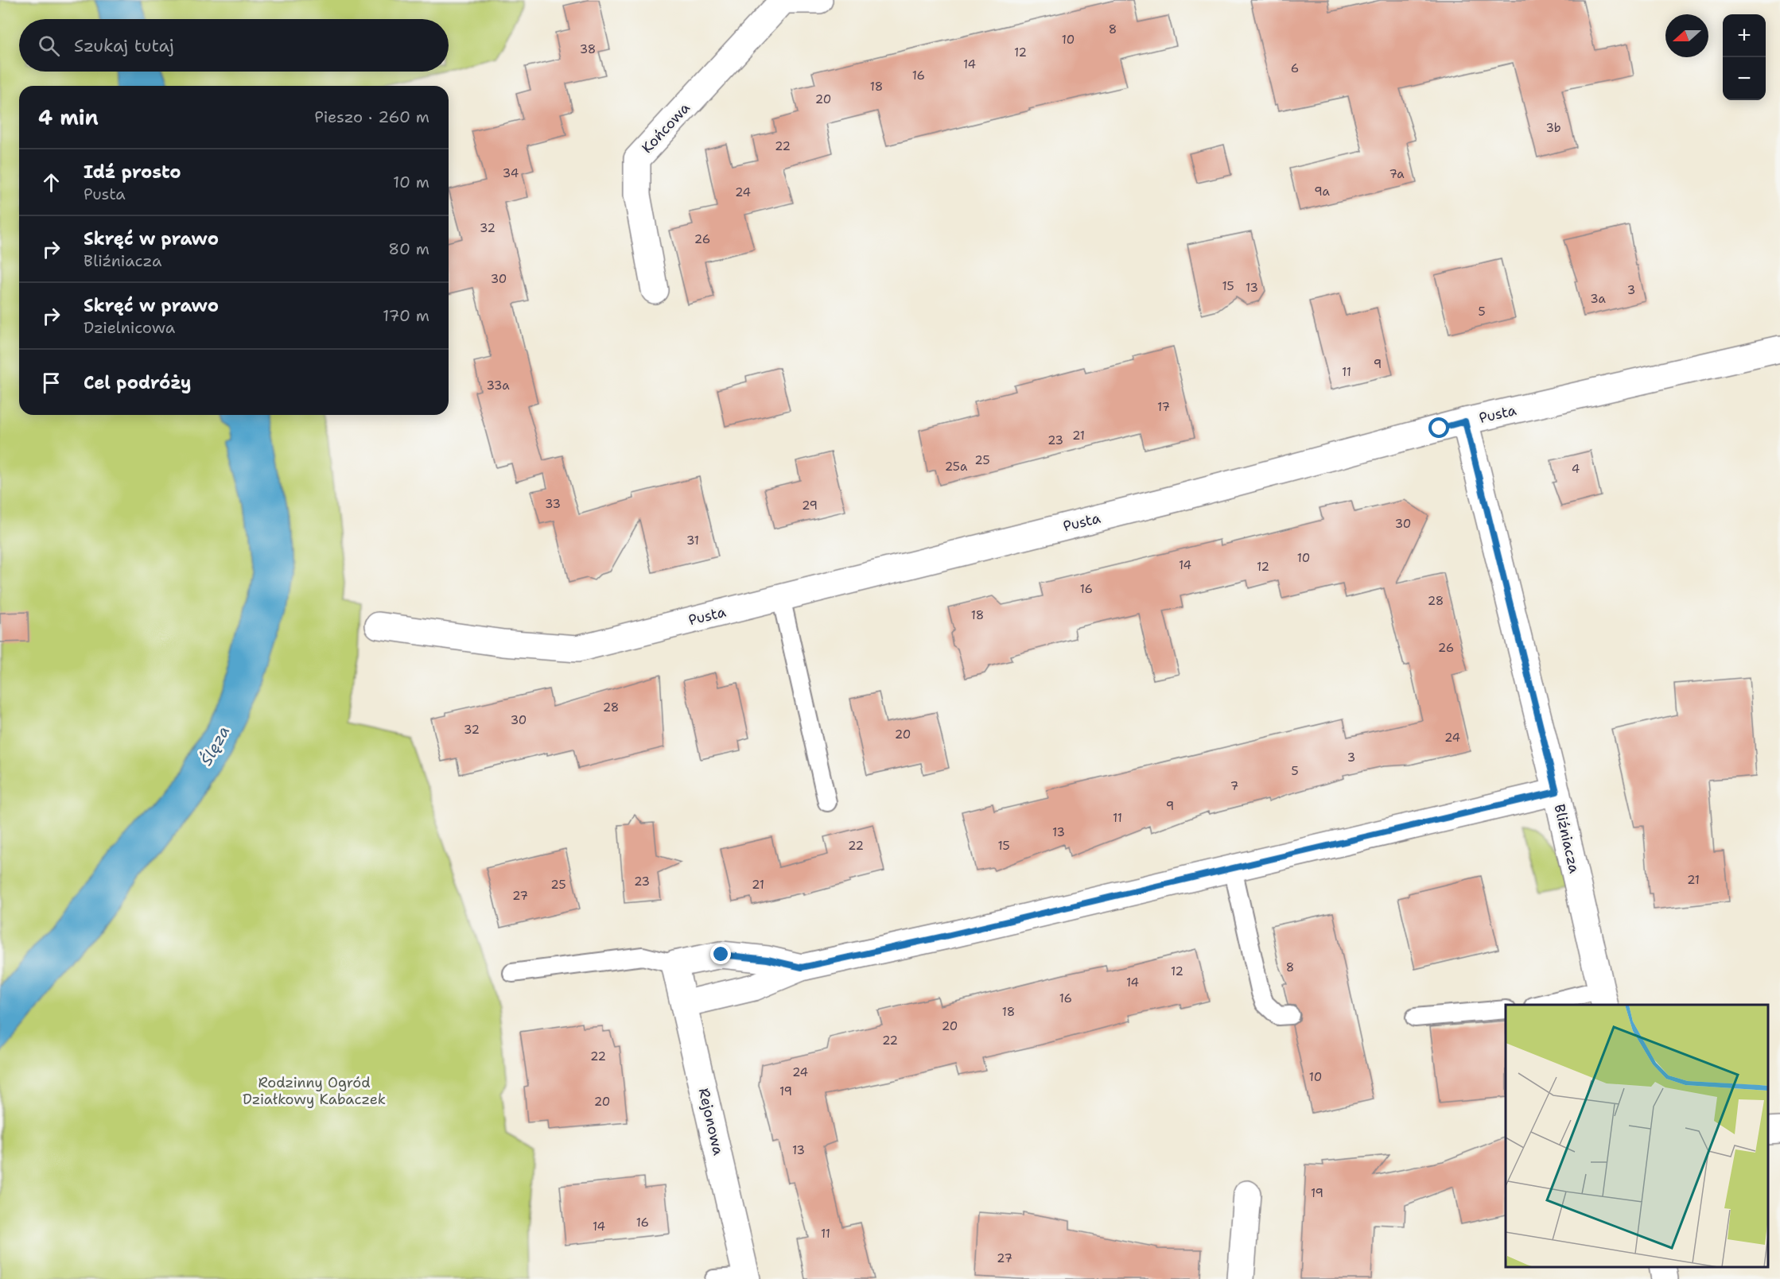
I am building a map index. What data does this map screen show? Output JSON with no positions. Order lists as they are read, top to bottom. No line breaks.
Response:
{"streets":{"street":["Końcowa","Pusta","Bliźniacza","Rejonowa"]},"crossings":[["Pusta","Bliźniacza"]],"water":["Ślęza"],"parks":["Rodzinny Ogród Działkowy Kabaczek"],"house_numbers":["8","10","38","12","14","6","16","18","20","3b","22","34","7a","9a","24","32","26","30","15","13","3","3a","5","9","11","33a","17","21","23","25","25a","4","33","29","30","31","10","14","12","16","28","18","26","28","30","32","20","24","3","5","7","9","11","13","22","15","21","23","25","21","27","8","12","14","16","18","20","22","22","24","10","19","20","13","19","16","14","11","27"],"north":"left","page":{"map_buttons":["+","−"],"search":"Szukaj tutaj","heading":["4 min","Pieszo · 260 m"],"list":[["Idź prosto","Pusta","10 m"],["Skręć w prawo","Bliźniacza","80 m"],["Skręć w prawo","Dzielnicowa","170 m"],"Cel podróży"]}}
